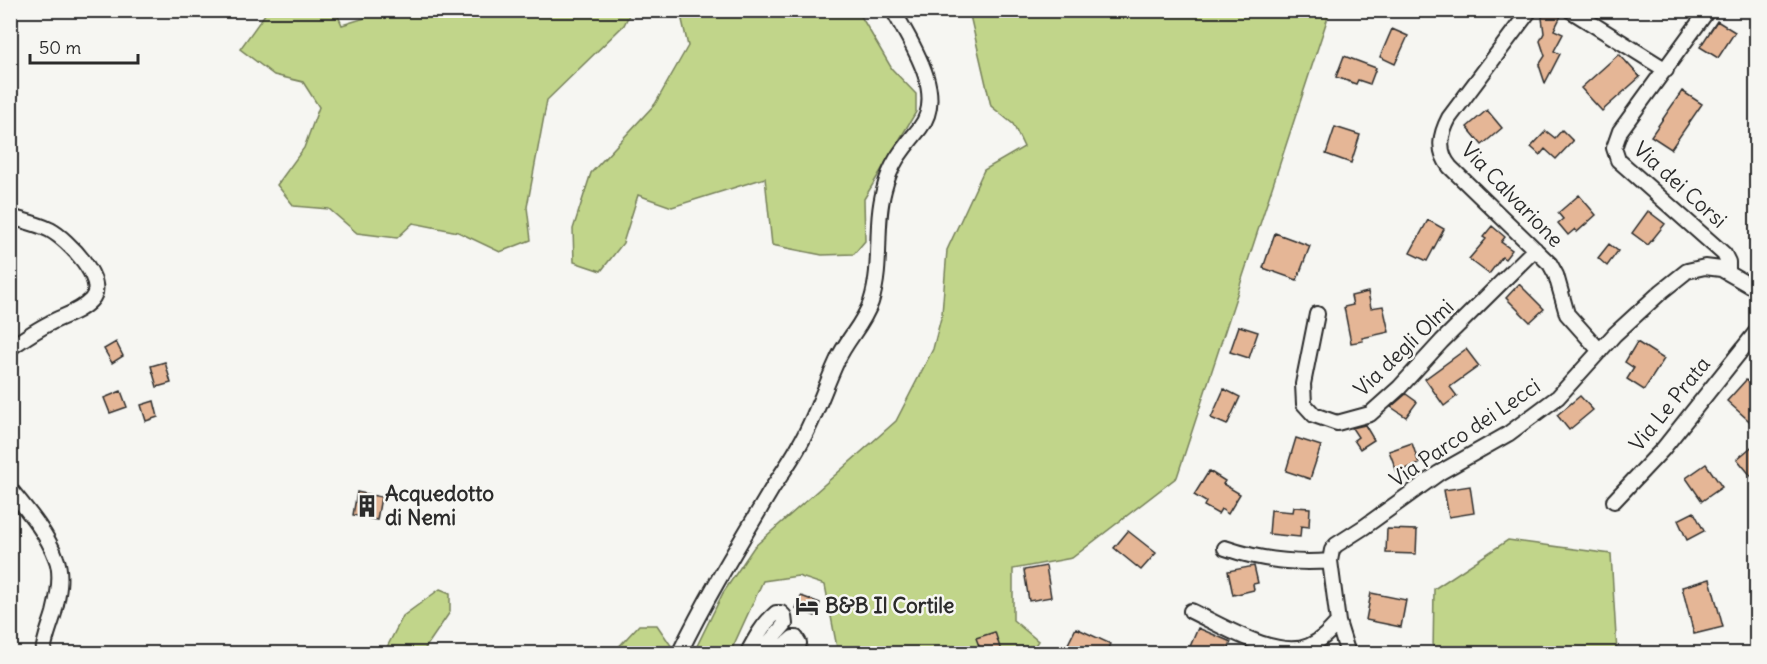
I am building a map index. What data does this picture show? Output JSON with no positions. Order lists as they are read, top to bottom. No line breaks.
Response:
{"streets":{"street":["Via dei Corsi","Via Calvarione","Via degli Olmi","Via Le Prata","Via Parco dei Lecci"]},"crossings":[["Via dei Corsi","Via Parco dei Lecci"],["Via Calvarione","Via degli Olmi"],["Via Calvarione","Via Parco dei Lecci"]],"places":{"building":["Acquedotto di Nemi"],"hotel":["B&B Il Cortile"]},"scale_bar":"50 m"}
